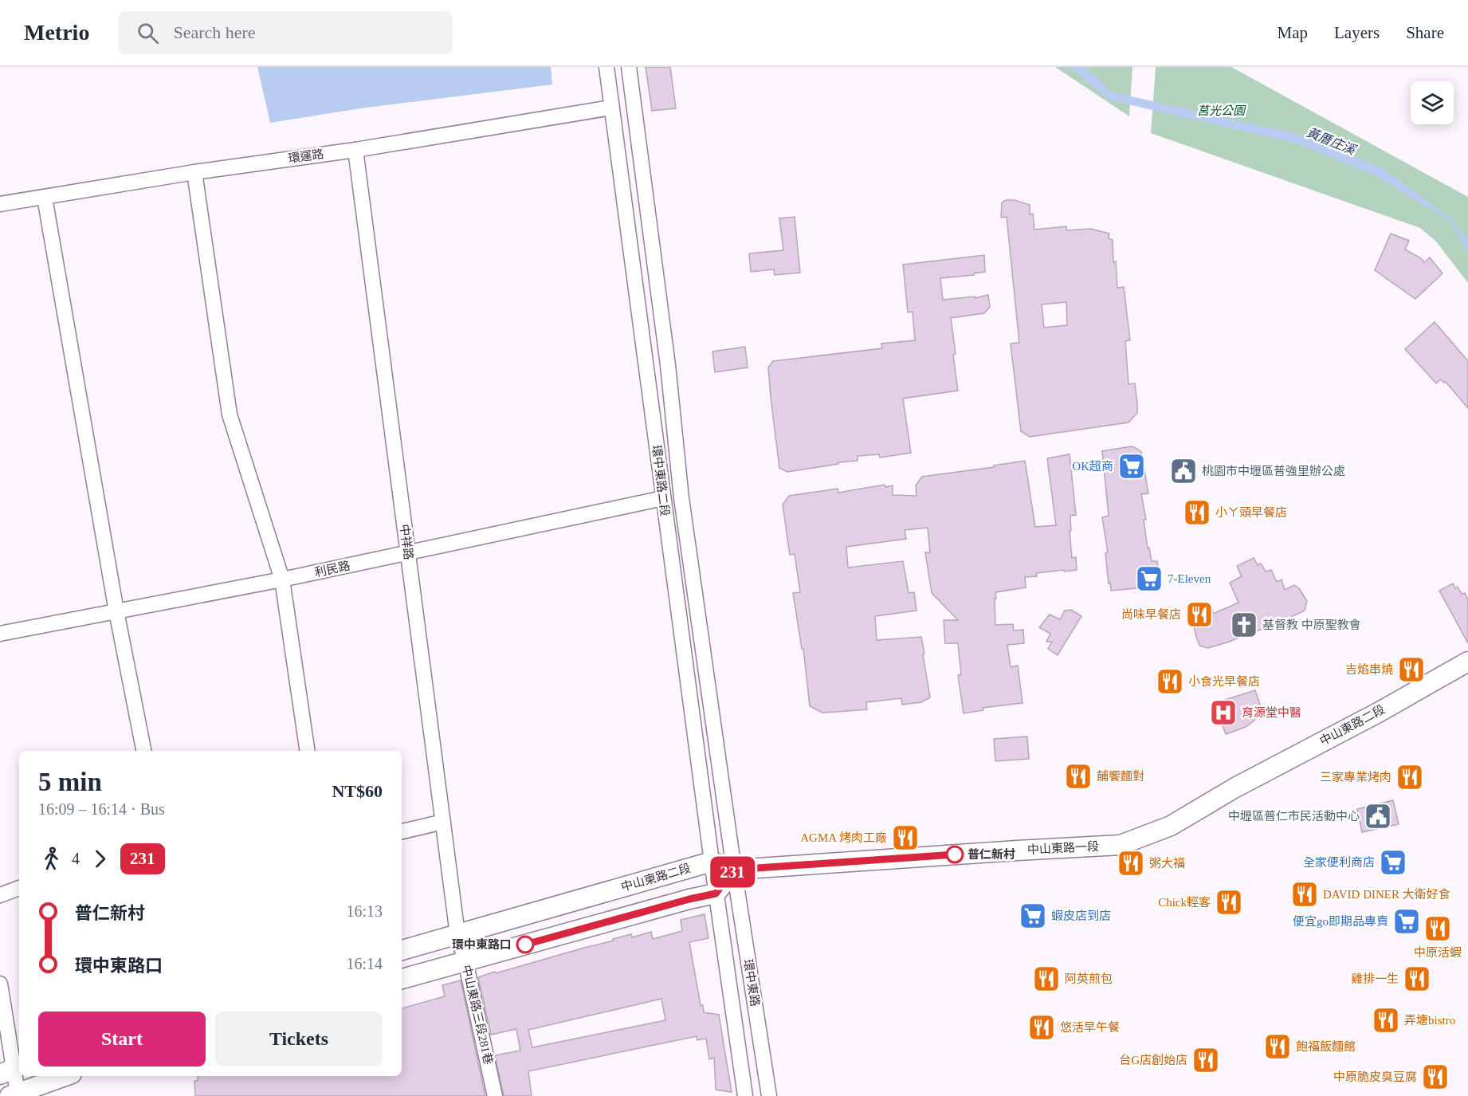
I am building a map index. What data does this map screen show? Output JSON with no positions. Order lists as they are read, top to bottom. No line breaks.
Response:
{"streets":{"main road":["中山東路二段","中山東路一段"],"street":["環運路","環中東路二段","中祥路","利民路","環中東路","中山東路三段281巷"]},"crossings":[["環運路","環中東路二段"],["環運路","中祥路"],["環中東路二段","利民路"],["環中東路二段","中山東路二段"],["環中東路二段","中山東路一段"],["環中東路二段","環中東路"],["中祥路","利民路"],["中祥路","中山東路二段"],["中祥路","中山東路三段281巷"],["中山東路二段","中山東路一段"],["中山東路二段","中山東路三段281巷"],["中山東路一段","環中東路"]],"water":["黃厝庄溪"],"parks":["莒光公園"],"places":{"supermarket":["OK超商","7-Eleven","全家便利商店","蝦皮店到店","便宜go即期品專賣"],"public building":["桃園市中壢區普強里辦公處","中壢區普仁市民活動中心"],"restaurant":["小ㄚ頭早餐店","尚味早餐店","吉焰串燒","小食光早餐店","餔饗麵對","三家專業烤肉","AGMA 烤肉工廠","粥大福","DAVID DINER 大衛好食","Chick輕客","中原活蝦","阿英煎包","雞排一生","弄塘bistro","悠活早午餐","飽福飯麵館","台G店創始店","中原脆皮臭豆腐"],"church":["基督教 中原聖教會"],"hospital":["育源堂中醫"],"other":["普仁新村","環中東路口"]},"lines":["bus line 231"],"page":{"header":"Metrio","search":"Search here","nav":["Map","Layers","Share"],"on_map":"231","heading":["5 min","16:09 – 16:14 · Bus","NT$60"],"legs":["4","231"],"list":[{"name":"普仁新村","value":"16:13"},{"name":"環中東路口","value":"16:14"}],"buttons":["Start","Tickets"]}}
